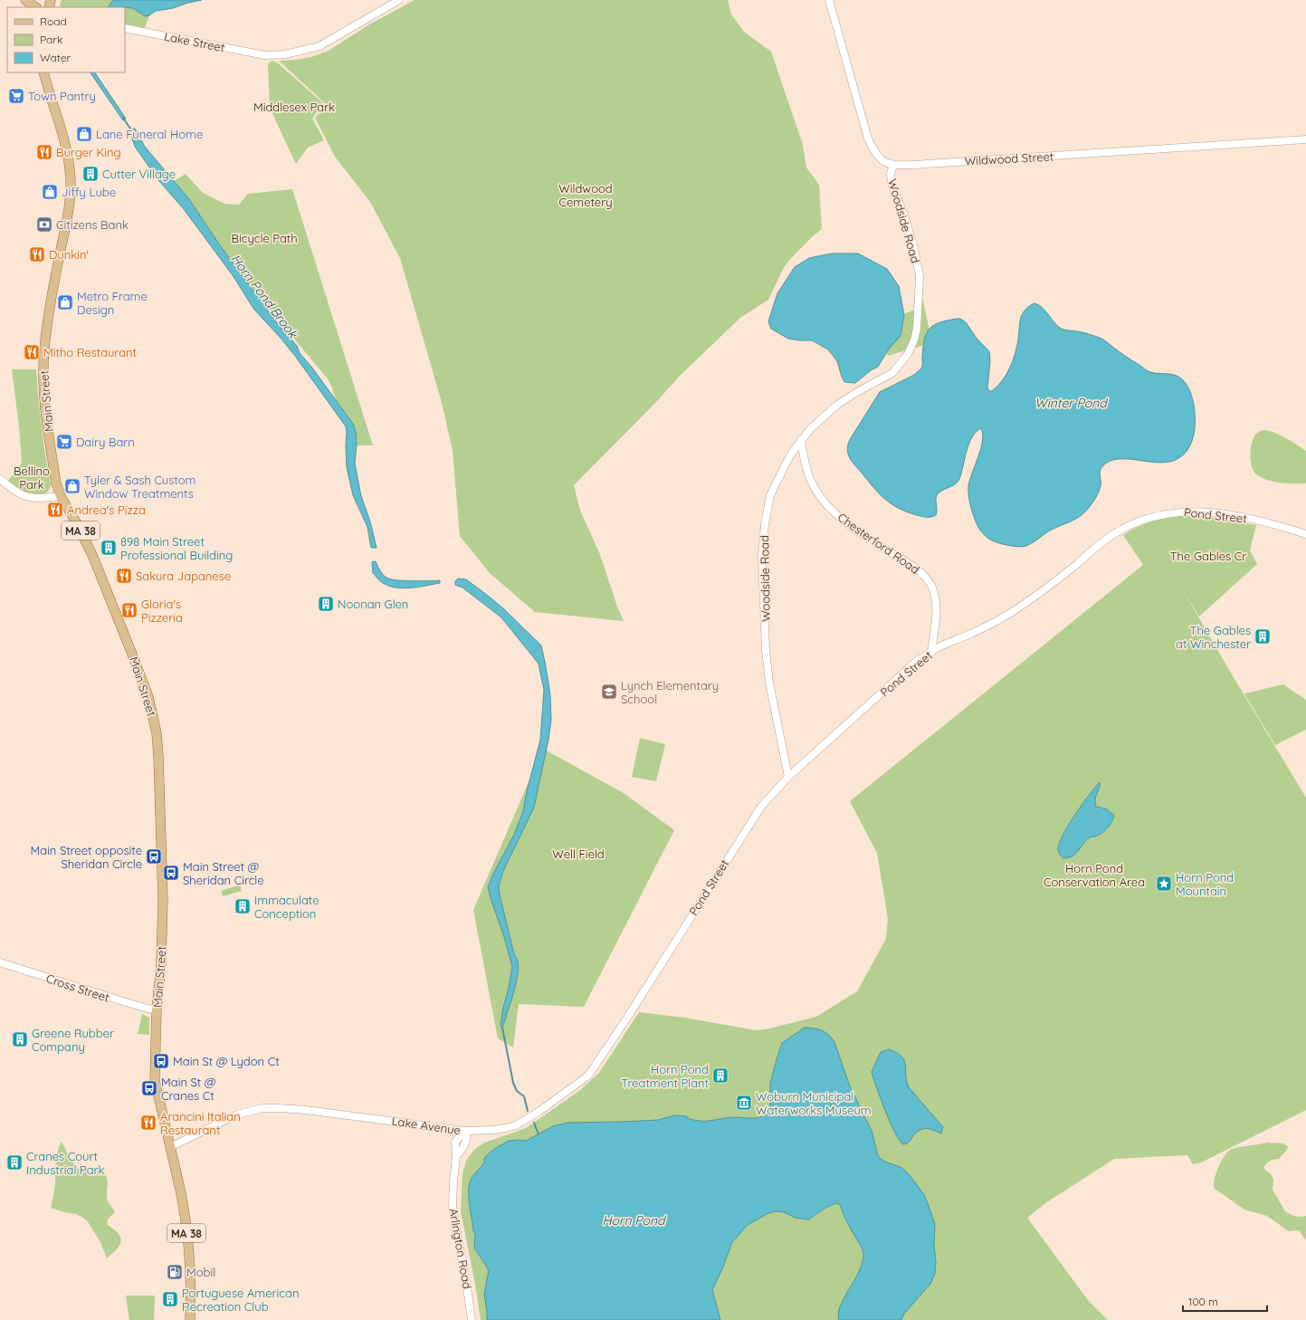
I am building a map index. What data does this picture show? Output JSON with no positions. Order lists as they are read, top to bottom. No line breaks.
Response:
{"streets":{"main road":["Main Street","MA 38"],"street":["Lake Street","Wildwood Street","Woodside Road","Pond Street","Chesterford Road","Cross Street","Lake Avenue","Arlington Road"]},"crossings":[["Wildwood Street","Woodside Road"],["Woodside Road","Pond Street"],["Woodside Road","Chesterford Road"],["Main Street","Cross Street"],["Main Street","Lake Avenue"],["Pond Street","Chesterford Road"],["Pond Street","Lake Avenue"],["Lake Avenue","Arlington Road"]],"water":["Horn Pond Brook","Winter Pond","Horn Pond"],"parks":["Middlesex Park","Wildwood Cemetery","Bicycle Path","Bellino Park","The Gables Cr","Well Field","Horn Pond Conservation Area"],"places":{"supermarket":["Town Pantry","Dairy Barn"],"shop":["Lane Funeral Home","Jiffy Lube","Metro Frame Design","Tyler & Sash Custom Window Treatments"],"restaurant":["Burger King","Dunkin'","Mitho Restaurant","Andrea's Pizza","Sakura Japanese","Gloria's Pizzeria","Arancini Italian Restaurant"],"building":["Cutter Village","898 Main Street Professional Building","Noonan Glen","The Gables at Winchester","Immaculate Conception","Greene Rubber Company","Horn Pond Treatment Plant","Cranes Court Industrial Park","Portuguese American Recreation Club"],"bank":["Citizens Bank"],"school or university":["Lynch Elementary School"],"bus stop":["Main Street opposite Sheridan Circle","Main Street @ Sheridan Circle","Main St @ Lydon Ct","Main St @ Cranes Ct"],"place":["Horn Pond Mountain"],"museum":["Woburn Municipal Waterworks Museum"],"fuel station":["Mobil"]},"legend":["Road","Park","Water"],"scale_bar":"100 m"}
